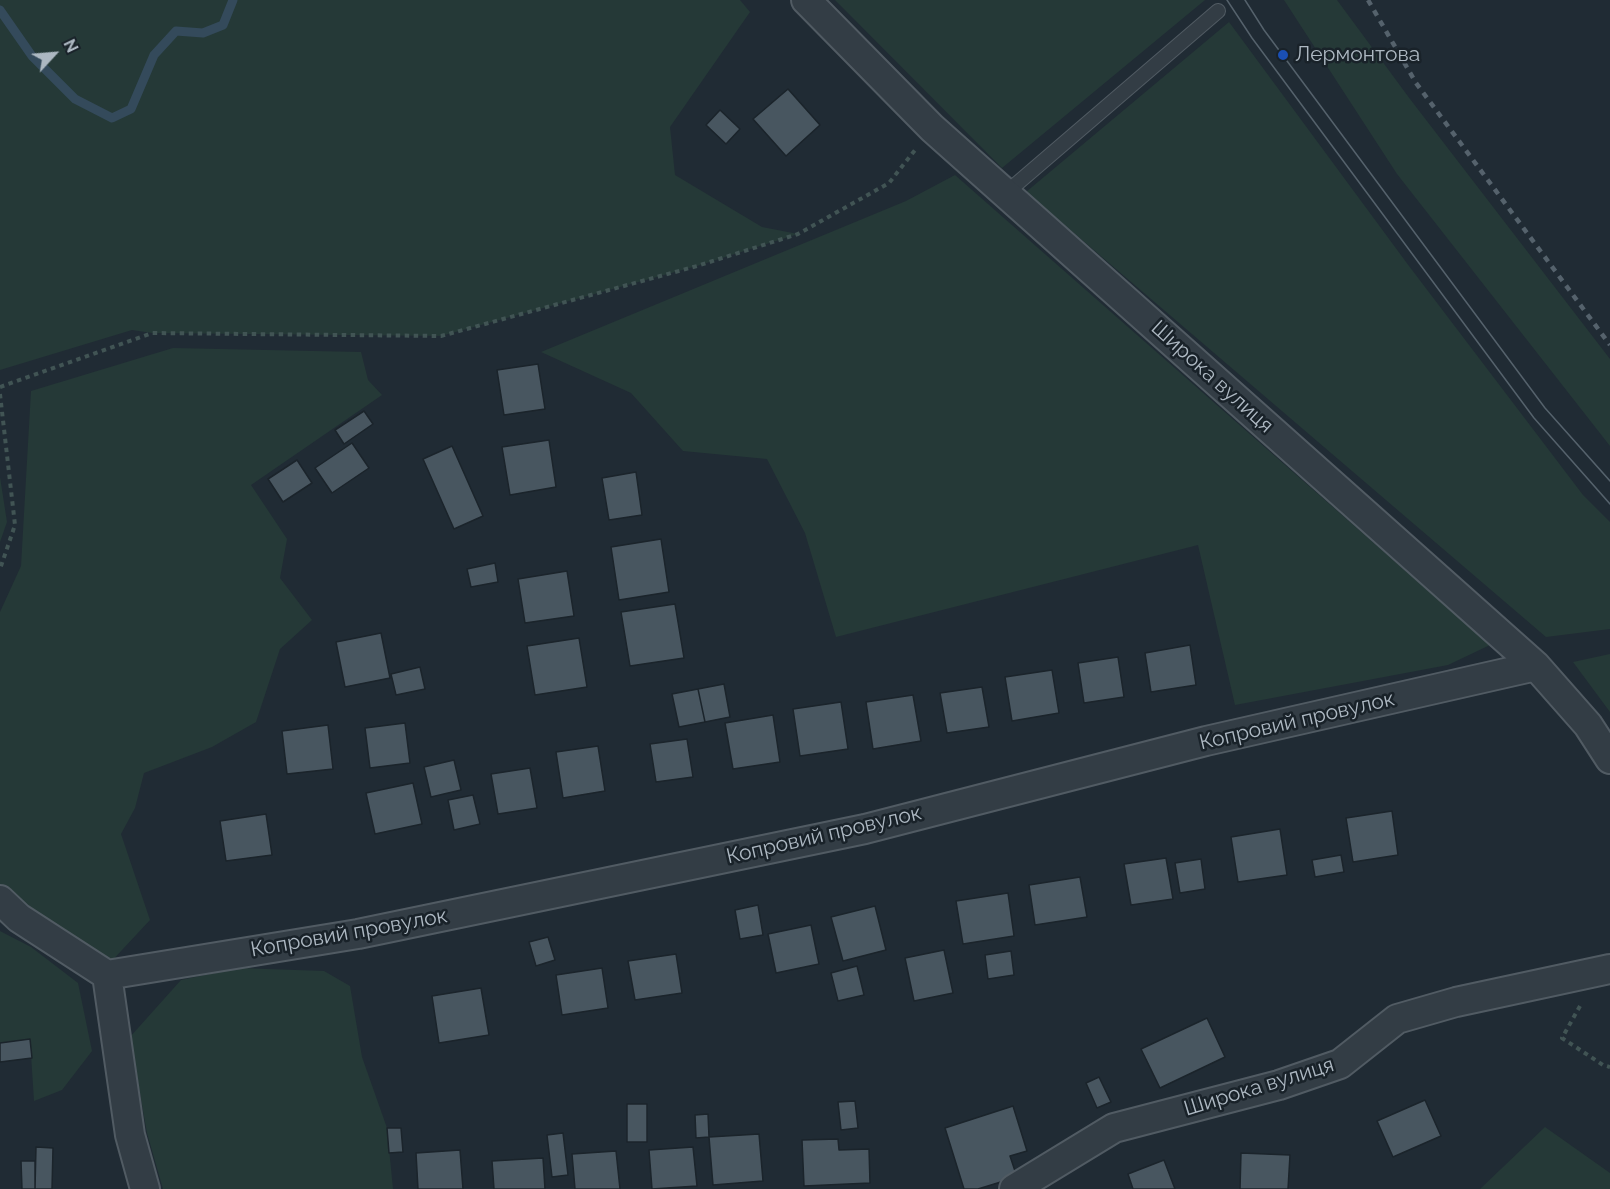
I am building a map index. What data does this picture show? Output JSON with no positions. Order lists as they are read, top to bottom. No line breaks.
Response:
{"streets":{"street":["Широка вулиця","Копровий провулок"]},"crossings":[["Широка вулиця","Копровий провулок"]],"places":["Лермонтова"],"north":"top right"}
